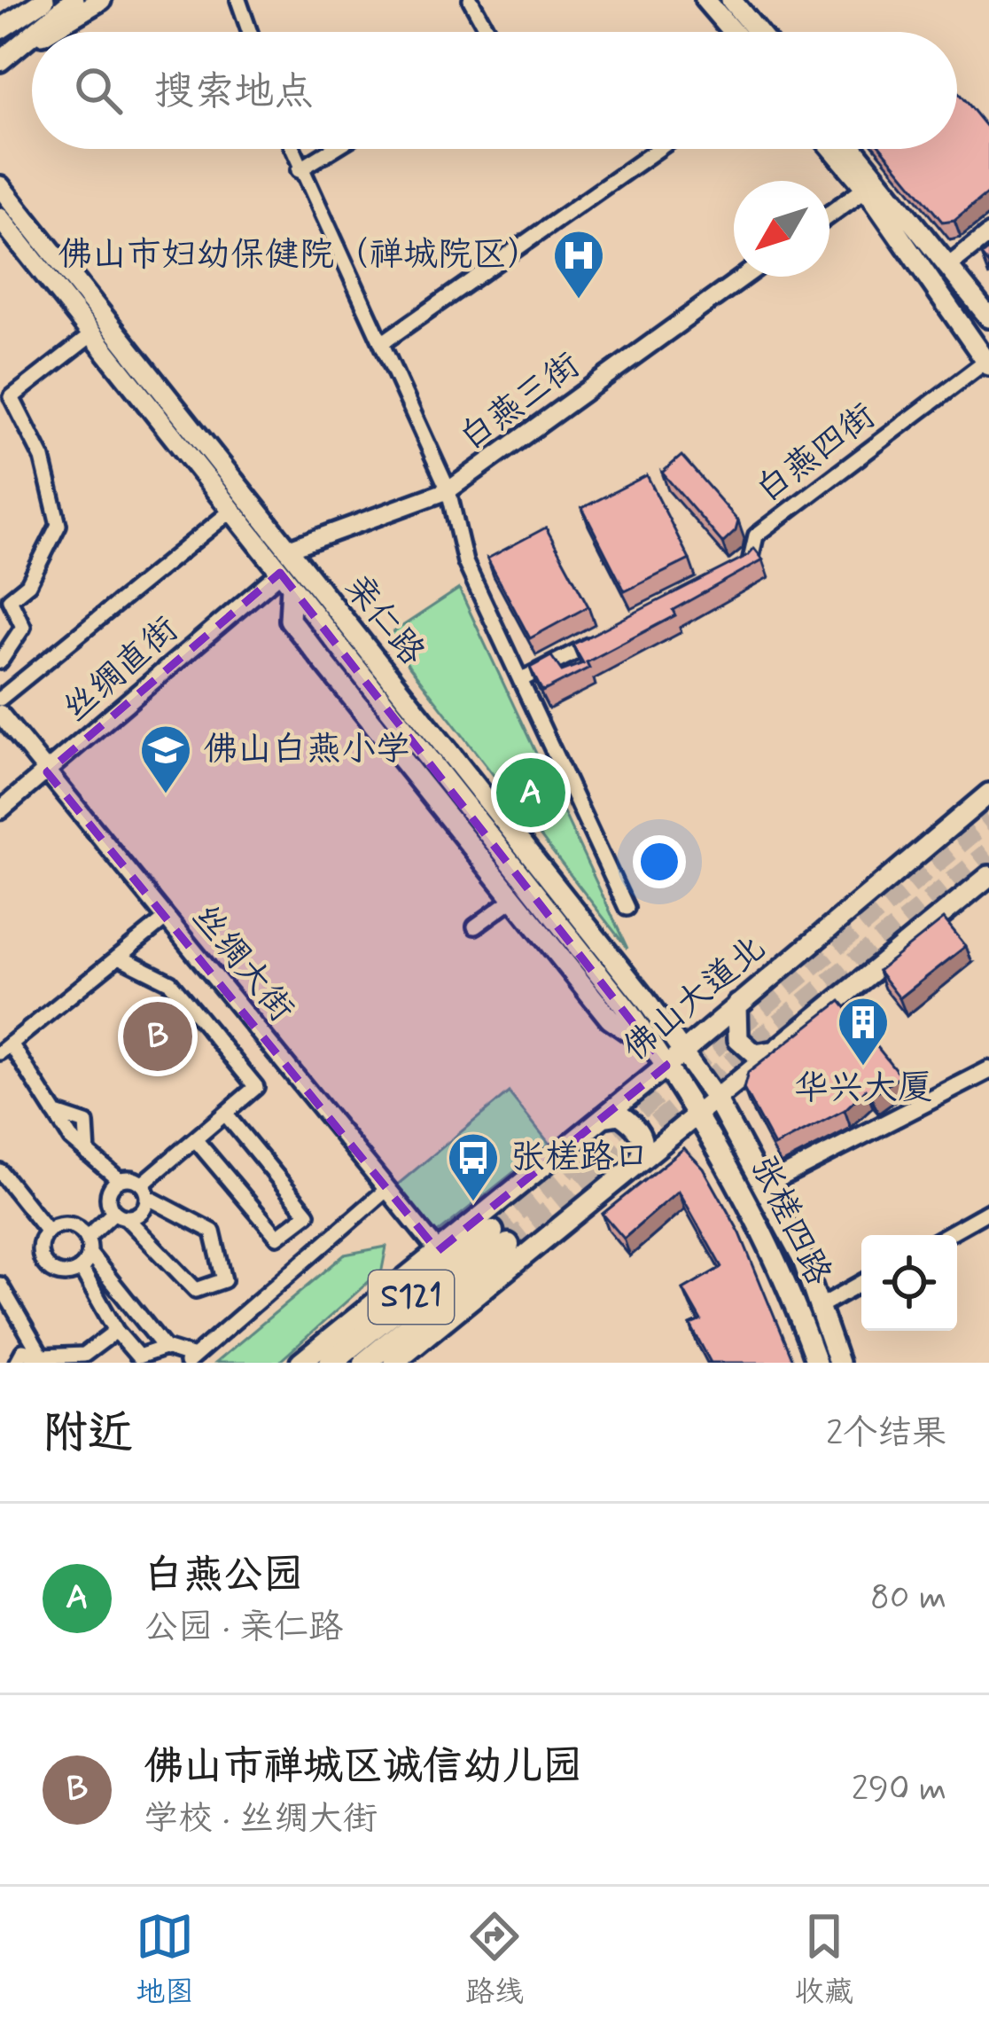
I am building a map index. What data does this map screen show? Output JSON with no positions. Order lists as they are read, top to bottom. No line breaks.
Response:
{"streets":{"highway":["S121"],"main road":["亲仁路","佛山大道北","张槎四路"],"street":["白燕三街","白燕四街","丝绸直街","丝绸大街"]},"crossings":[["白燕三街","亲仁路"],["亲仁路","丝绸直街"],["亲仁路","佛山大道北"],["亲仁路","张槎四路"],["丝绸直街","丝绸大街"],["丝绸大街","佛山大道北"]],"places":{"hospital":["佛山市妇幼保健院（禅城院区）"],"school or university":["佛山白燕小学"],"building":["华兴大厦"],"bus stop":["张槎路口"]},"north":"bottom left","page":{"search":"搜索地点","pins":["A","B"],"heading":["附近","2个结果"],"list":[{"mark":"A","name":"白燕公园","note":"公园 · 亲仁路","value":"80 m"},{"mark":"B","name":"佛山市禅城区诚信幼儿园","note":"学校 · 丝绸大街","value":"290 m"}],"nav":["地图","路线","收藏"]}}
